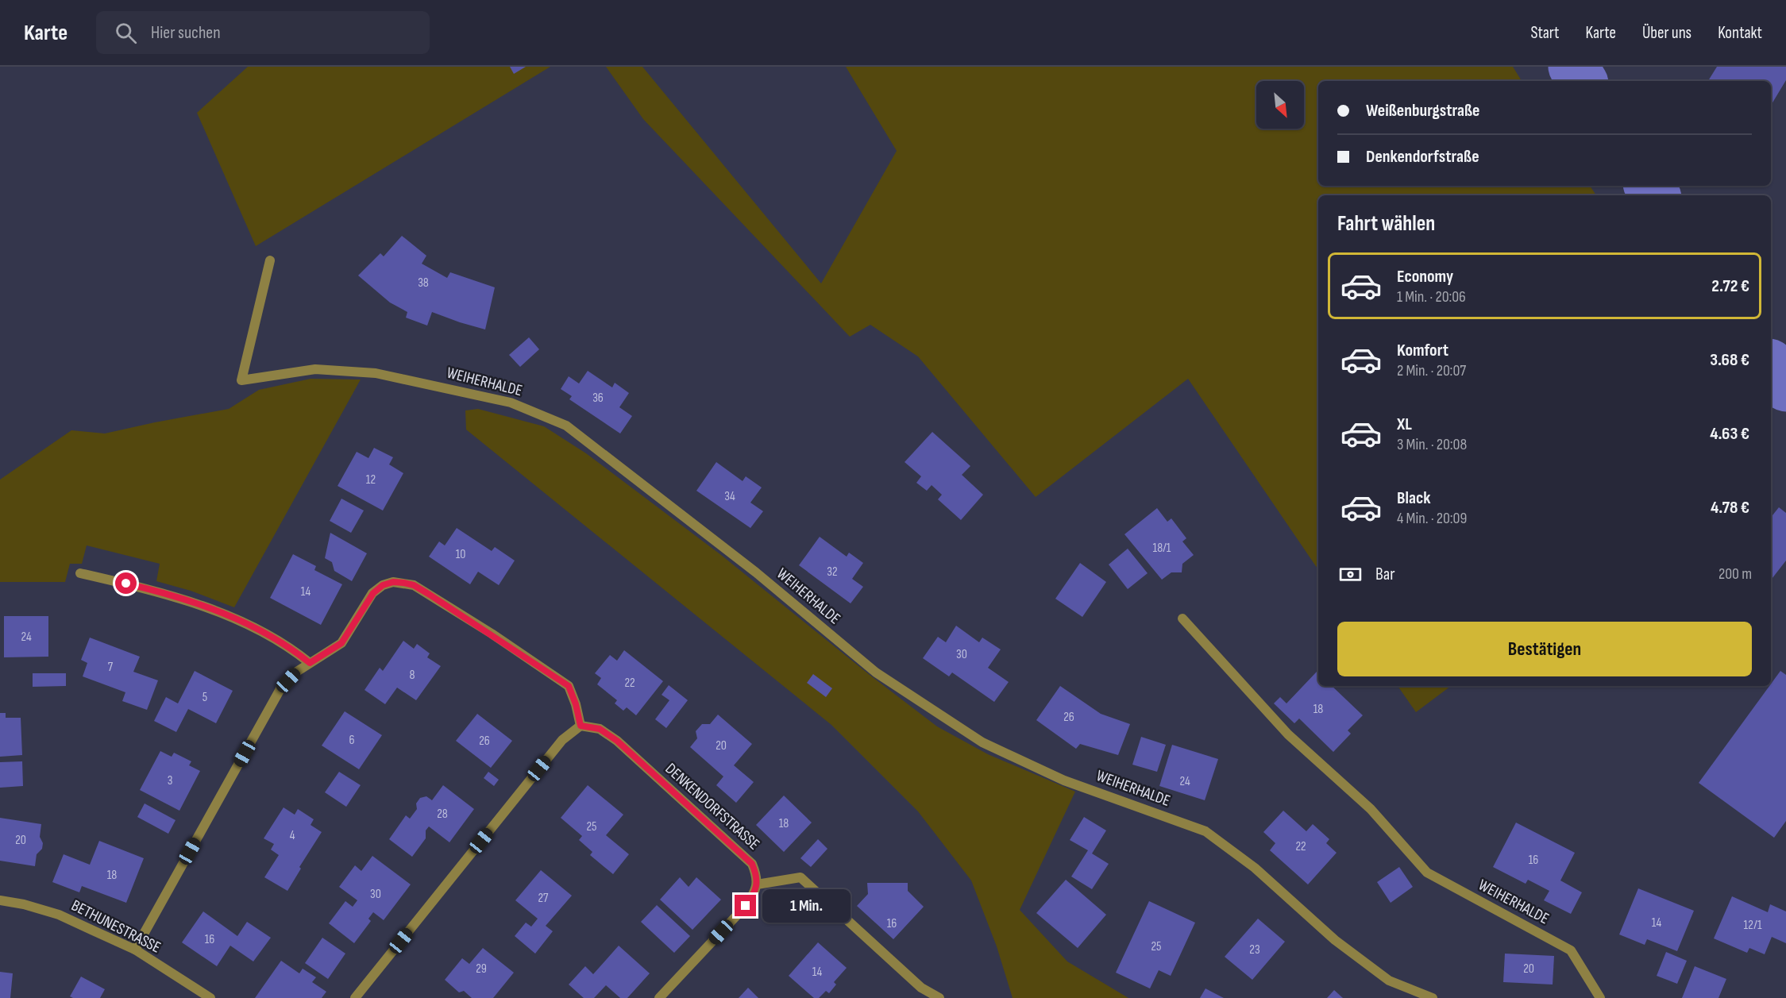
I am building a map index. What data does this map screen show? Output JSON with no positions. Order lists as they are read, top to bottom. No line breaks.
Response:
{"streets":{"street":["WEIHERHALDE","DENKENDORFSTRASSE","BETHUNESTRASSE"]},"house_numbers":["38","36","12","34","18/1","10","32","14","24","30","7","8","22","5","18","26","6","26","20","3","24","28","18","25","4","20","22","16","18","30","27","14","16","12/1","16","25","23","29","20","14"],"north":"bottom right","page":{"header":"Karte","search":"Hier suchen","nav":["Start","Karte","Über uns","Kontakt"],"banner":["Weißenburgstraße","Denkendorfstraße"],"heading":"Fahrt wählen","list":[{"name":"Economy","note":"1 Min. · 20:06","value":"2.72 €"},{"name":"Komfort","note":"2 Min. · 20:07","value":"3.68 €"},{"name":"XL","note":"3 Min. · 20:08","value":"4.63 €"},{"name":"Black","note":"4 Min. · 20:09","value":"4.78 €"}],"pay":["Bar","200 m"],"buttons":"Bestätigen","bubble":"1 Min."}}
